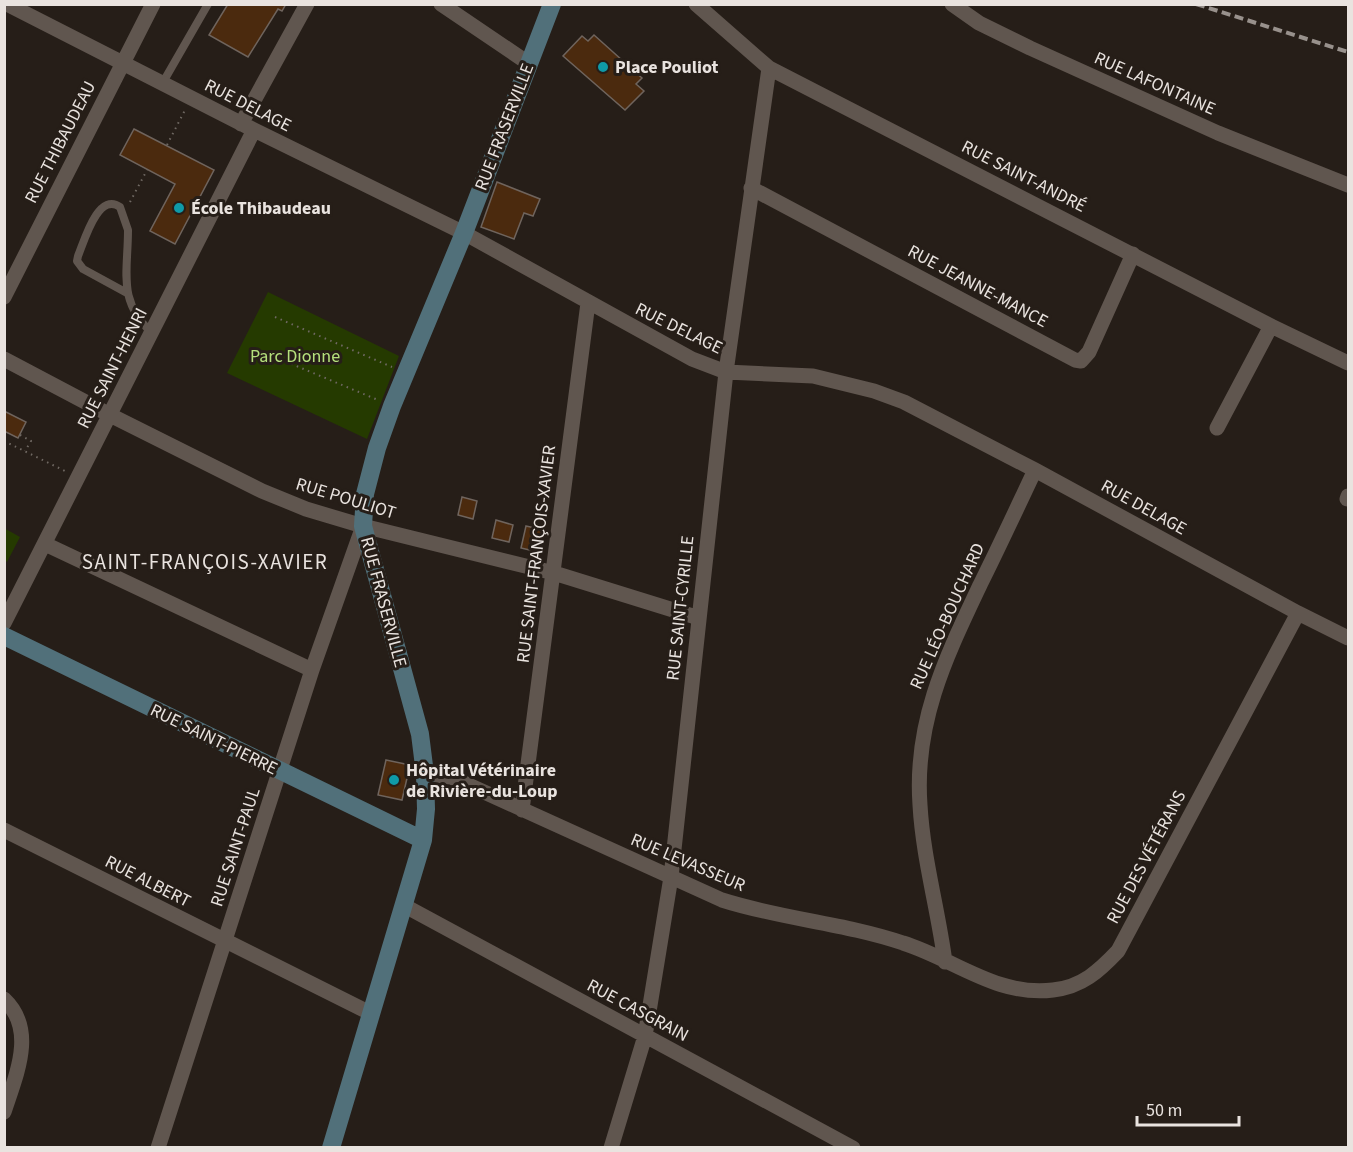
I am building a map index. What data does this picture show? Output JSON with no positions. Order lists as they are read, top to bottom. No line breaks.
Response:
{"streets":{"main road":["RUE FRASERVILLE","RUE SAINT-PIERRE"],"street":["RUE LAFONTAINE","RUE DELAGE","RUE THIBAUDEAU","RUE SAINT-ANDRÉ","RUE JEANNE-MANCE","RUE SAINT-HENRI","RUE POULIOT","RUE SAINT-FRANÇOIS-XAVIER","RUE SAINT-CYRILLE","RUE LÉO-BOUCHARD","RUE SAINT-PAUL","RUE DES VÉTÉRANS","RUE LEVASSEUR","RUE ALBERT","RUE CASGRAIN"]},"crossings":[["RUE DELAGE","RUE FRASERVILLE"],["RUE DELAGE","RUE THIBAUDEAU"],["RUE DELAGE","RUE SAINT-HENRI"],["RUE DELAGE","RUE SAINT-FRANÇOIS-XAVIER"],["RUE DELAGE","RUE SAINT-CYRILLE"],["RUE DELAGE","RUE LÉO-BOUCHARD"],["RUE DELAGE","RUE DES VÉTÉRANS"],["RUE FRASERVILLE","RUE POULIOT"],["RUE FRASERVILLE","RUE SAINT-PIERRE"],["RUE FRASERVILLE","RUE SAINT-PAUL"],["RUE FRASERVILLE","RUE LEVASSEUR"],["RUE FRASERVILLE","RUE ALBERT"],["RUE FRASERVILLE","RUE CASGRAIN"],["RUE SAINT-ANDRÉ","RUE JEANNE-MANCE"],["RUE SAINT-ANDRÉ","RUE SAINT-CYRILLE"],["RUE JEANNE-MANCE","RUE SAINT-CYRILLE"],["RUE SAINT-HENRI","RUE POULIOT"],["RUE POULIOT","RUE SAINT-FRANÇOIS-XAVIER"],["RUE POULIOT","RUE SAINT-CYRILLE"],["RUE POULIOT","RUE SAINT-PAUL"],["RUE SAINT-FRANÇOIS-XAVIER","RUE LEVASSEUR"],["RUE SAINT-CYRILLE","RUE LEVASSEUR"],["RUE SAINT-CYRILLE","RUE CASGRAIN"],["RUE LÉO-BOUCHARD","RUE DES VÉTÉRANS"],["RUE LÉO-BOUCHARD","RUE LEVASSEUR"],["RUE SAINT-PIERRE","RUE SAINT-PAUL"],["RUE SAINT-PAUL","RUE ALBERT"],["RUE DES VÉTÉRANS","RUE LEVASSEUR"]],"districts":["SAINT-FRANÇOIS-XAVIER"],"parks":["Parc Dionne"],"places":["Place Pouliot","École Thibaudeau","Hôpital Vétérinaire de Rivière-du-Loup"],"scale_bar":"50 m"}
